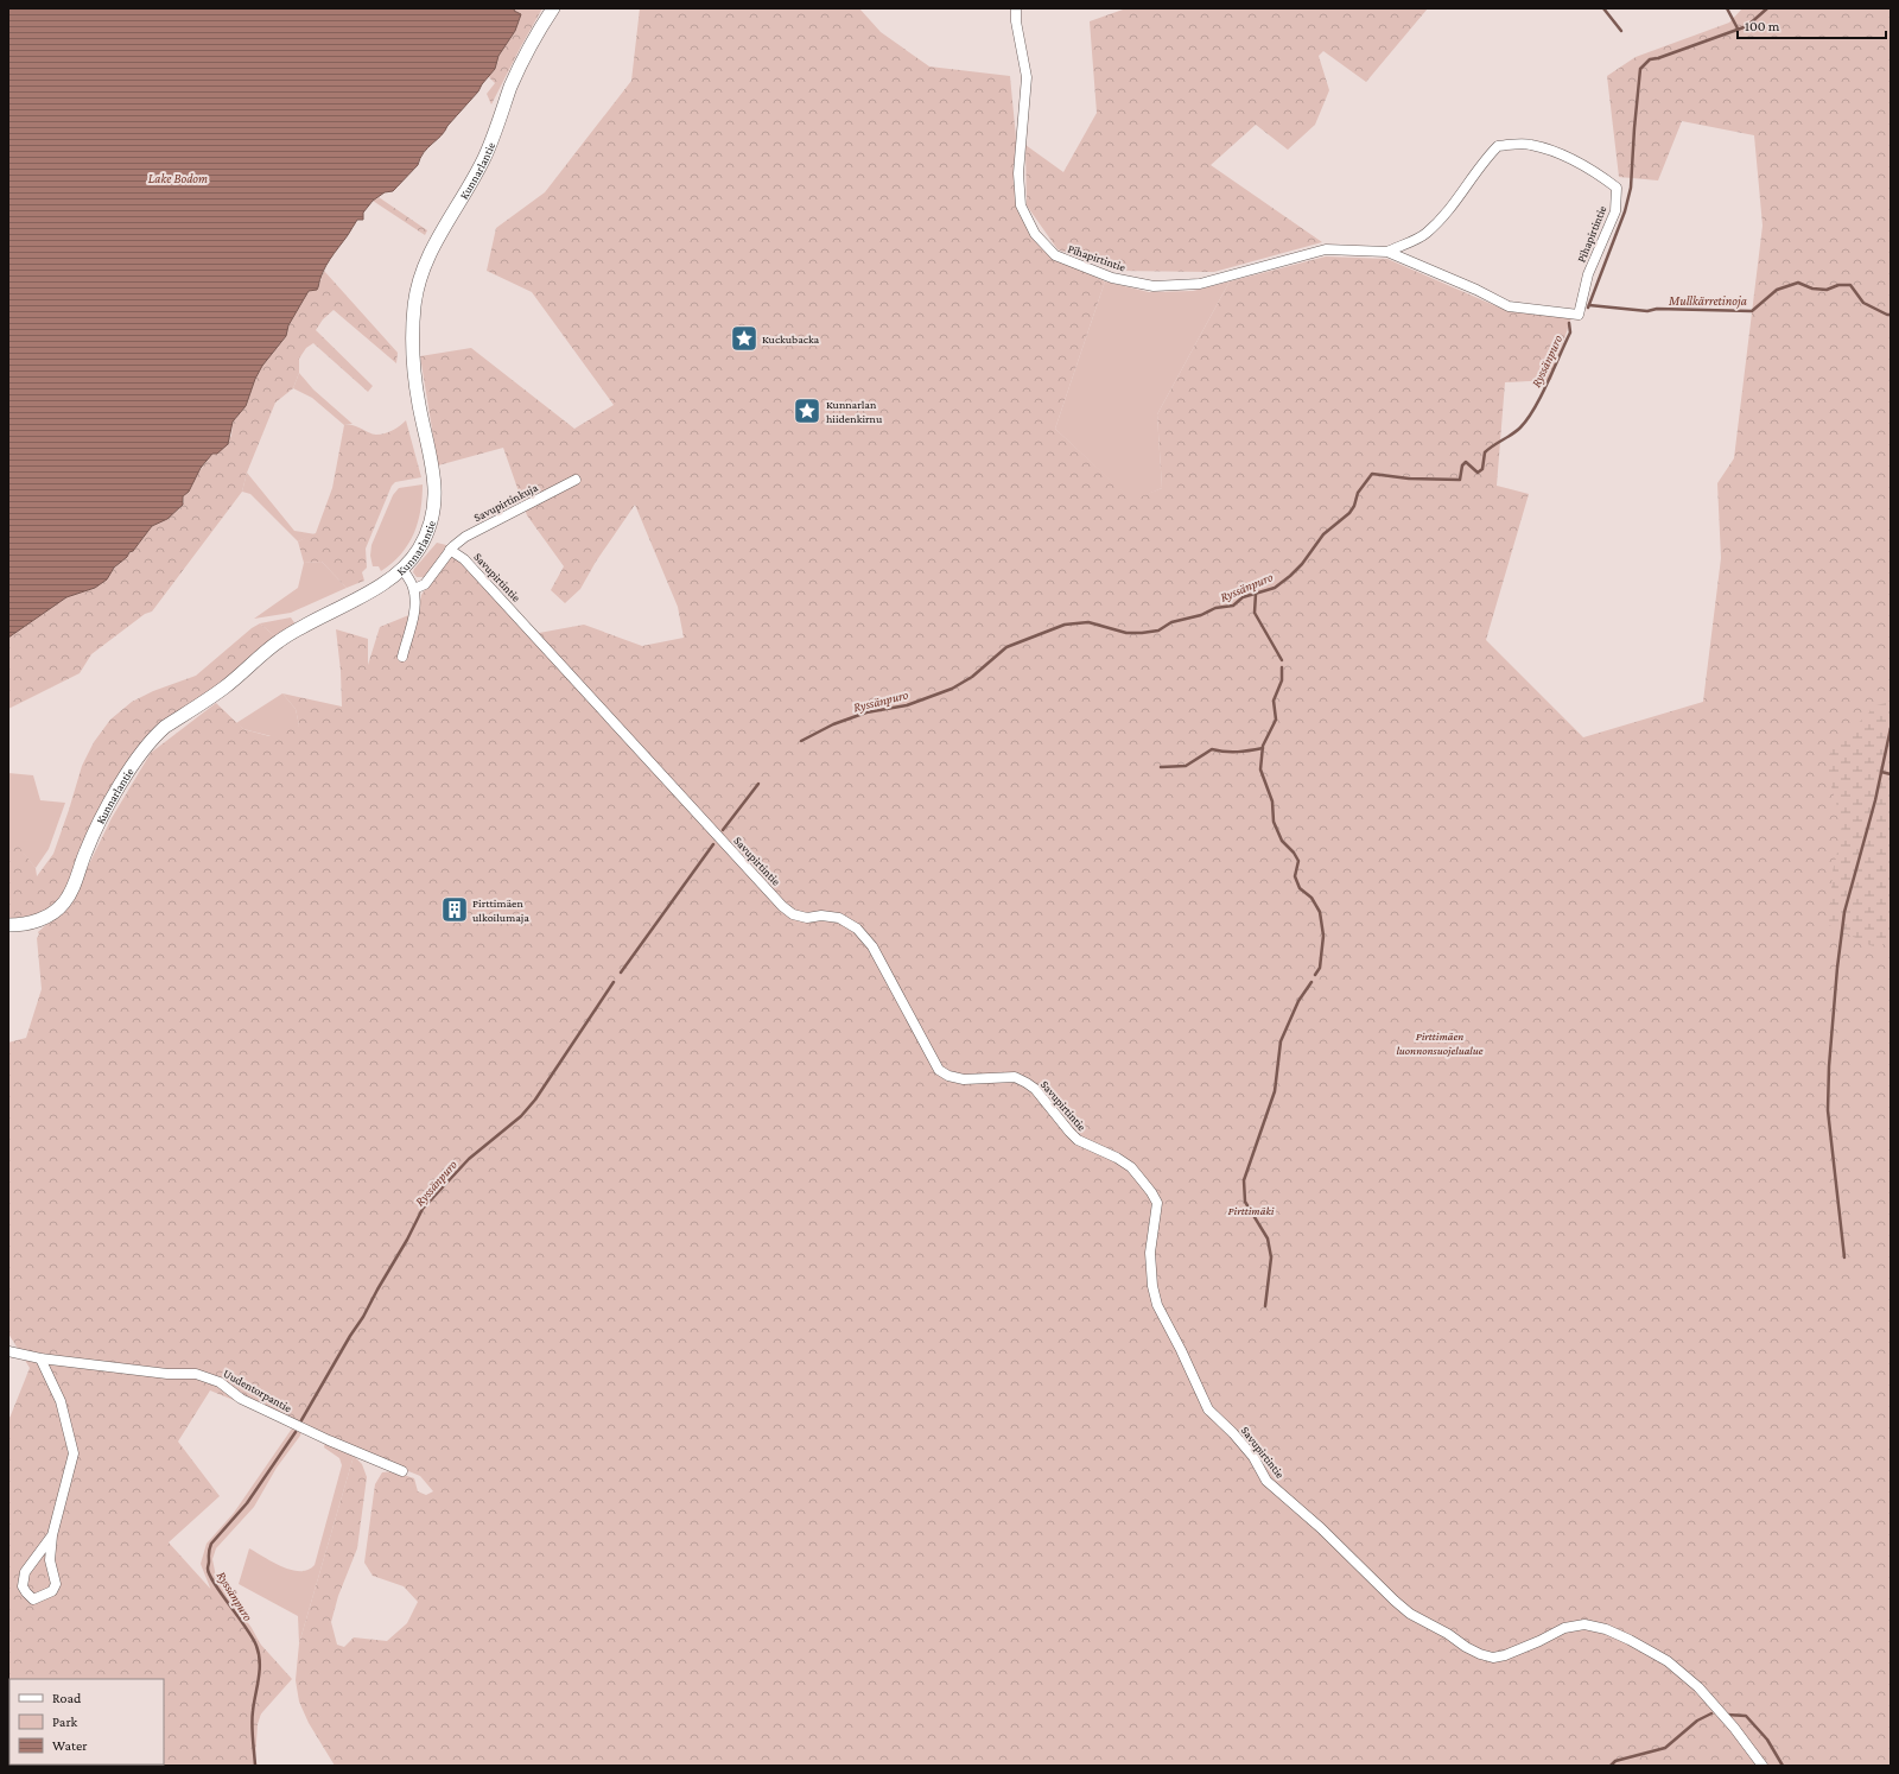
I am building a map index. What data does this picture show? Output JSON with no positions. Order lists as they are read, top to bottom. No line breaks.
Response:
{"streets":{"main road":["Kunnarlantie"],"street":["Pihapirtintie","Savupirtinkuja","Savupirtintie","Uudentorpantie"]},"crossings":[["Savupirtinkuja","Savupirtintie"]],"water":["Lake Bodom","Mullkärretinoja","Ryssänpuro"],"parks":["Pirttimäen luonnonsuojelualue","Pirttimäki"],"places":{"place":["Kuckubacka","Kunnarlan hiidenkirnu"],"building":["Pirttimäen ulkoilumaja"]},"legend":["Road","Park","Water"],"scale_bar":"100 m"}
